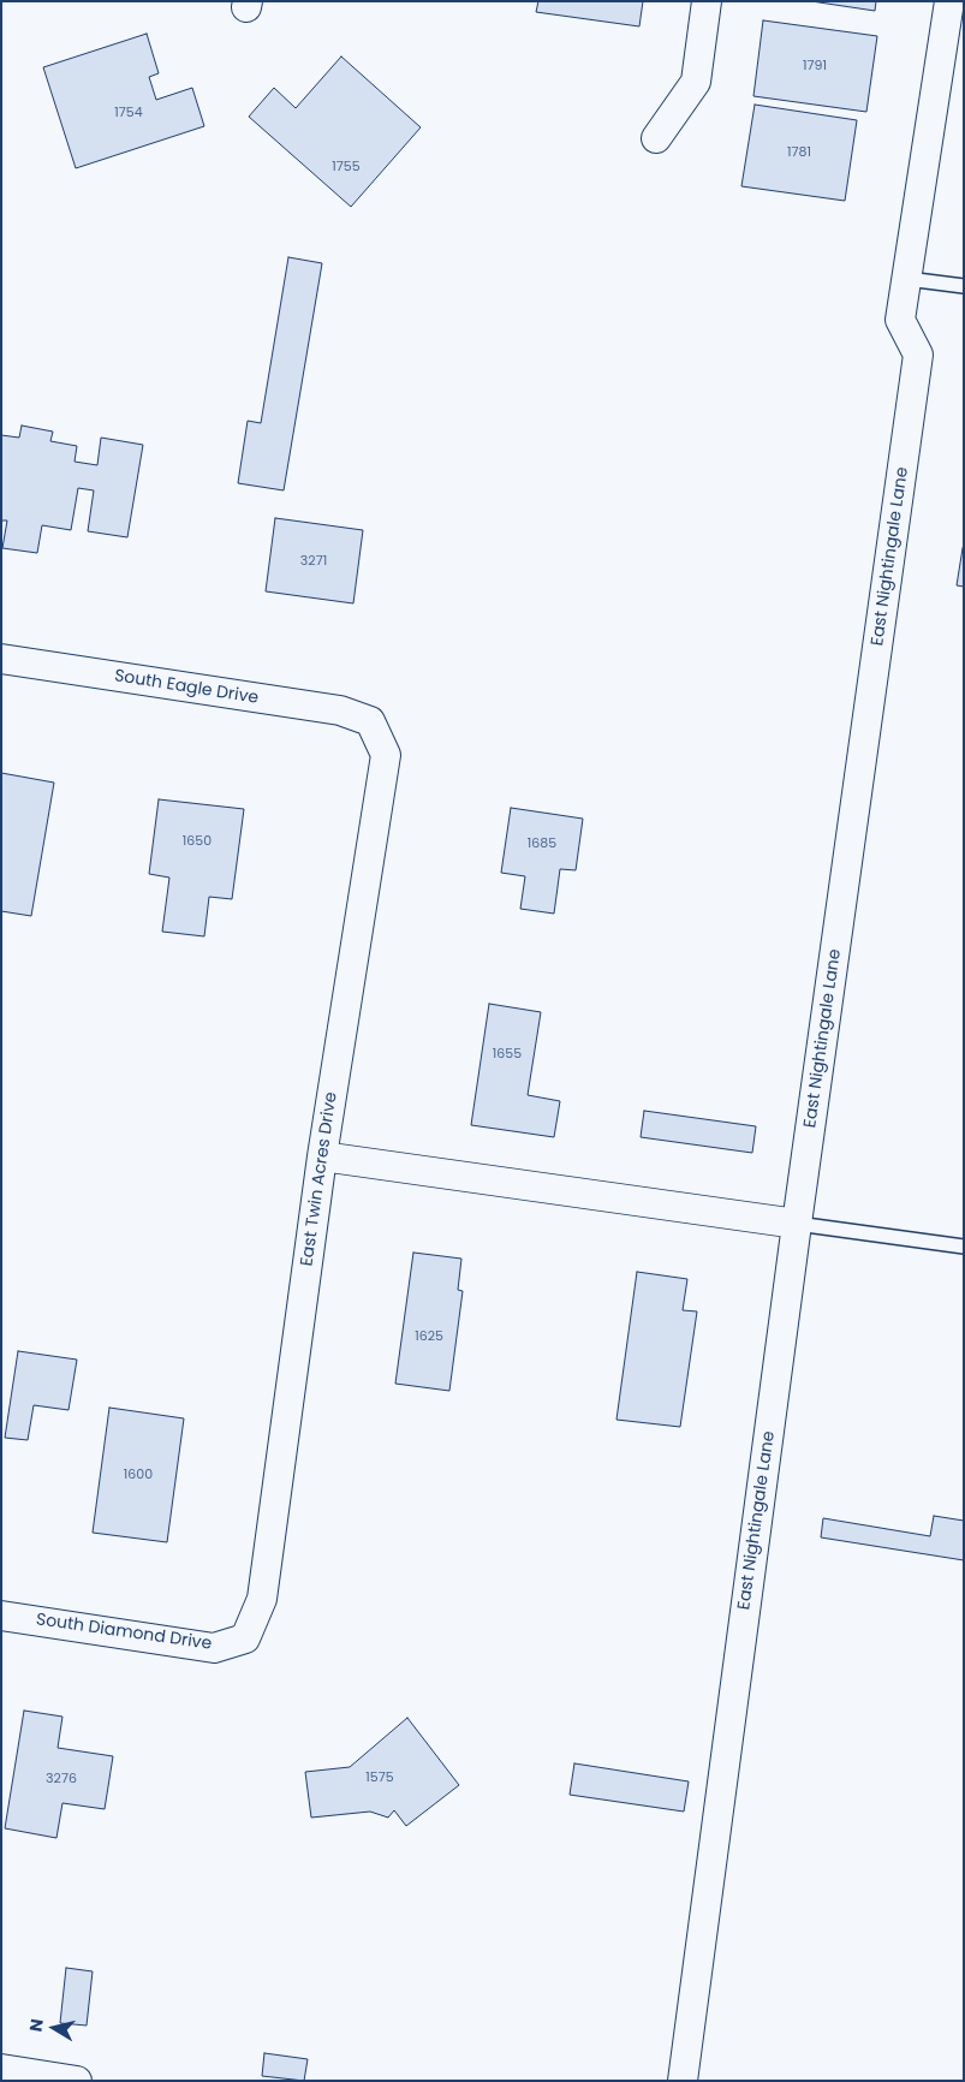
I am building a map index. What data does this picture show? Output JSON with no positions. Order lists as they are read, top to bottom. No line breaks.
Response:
{"streets":{"street":["East Nightingale Lane","South Eagle Drive","East Twin Acres Drive","South Diamond Drive"]},"crossings":[["South Eagle Drive","East Twin Acres Drive"],["East Twin Acres Drive","South Diamond Drive"]],"house_numbers":["1791","1754","1781","1755","3271","1650","1685","1655","1625","1600","1575","3276"],"north":"left"}
